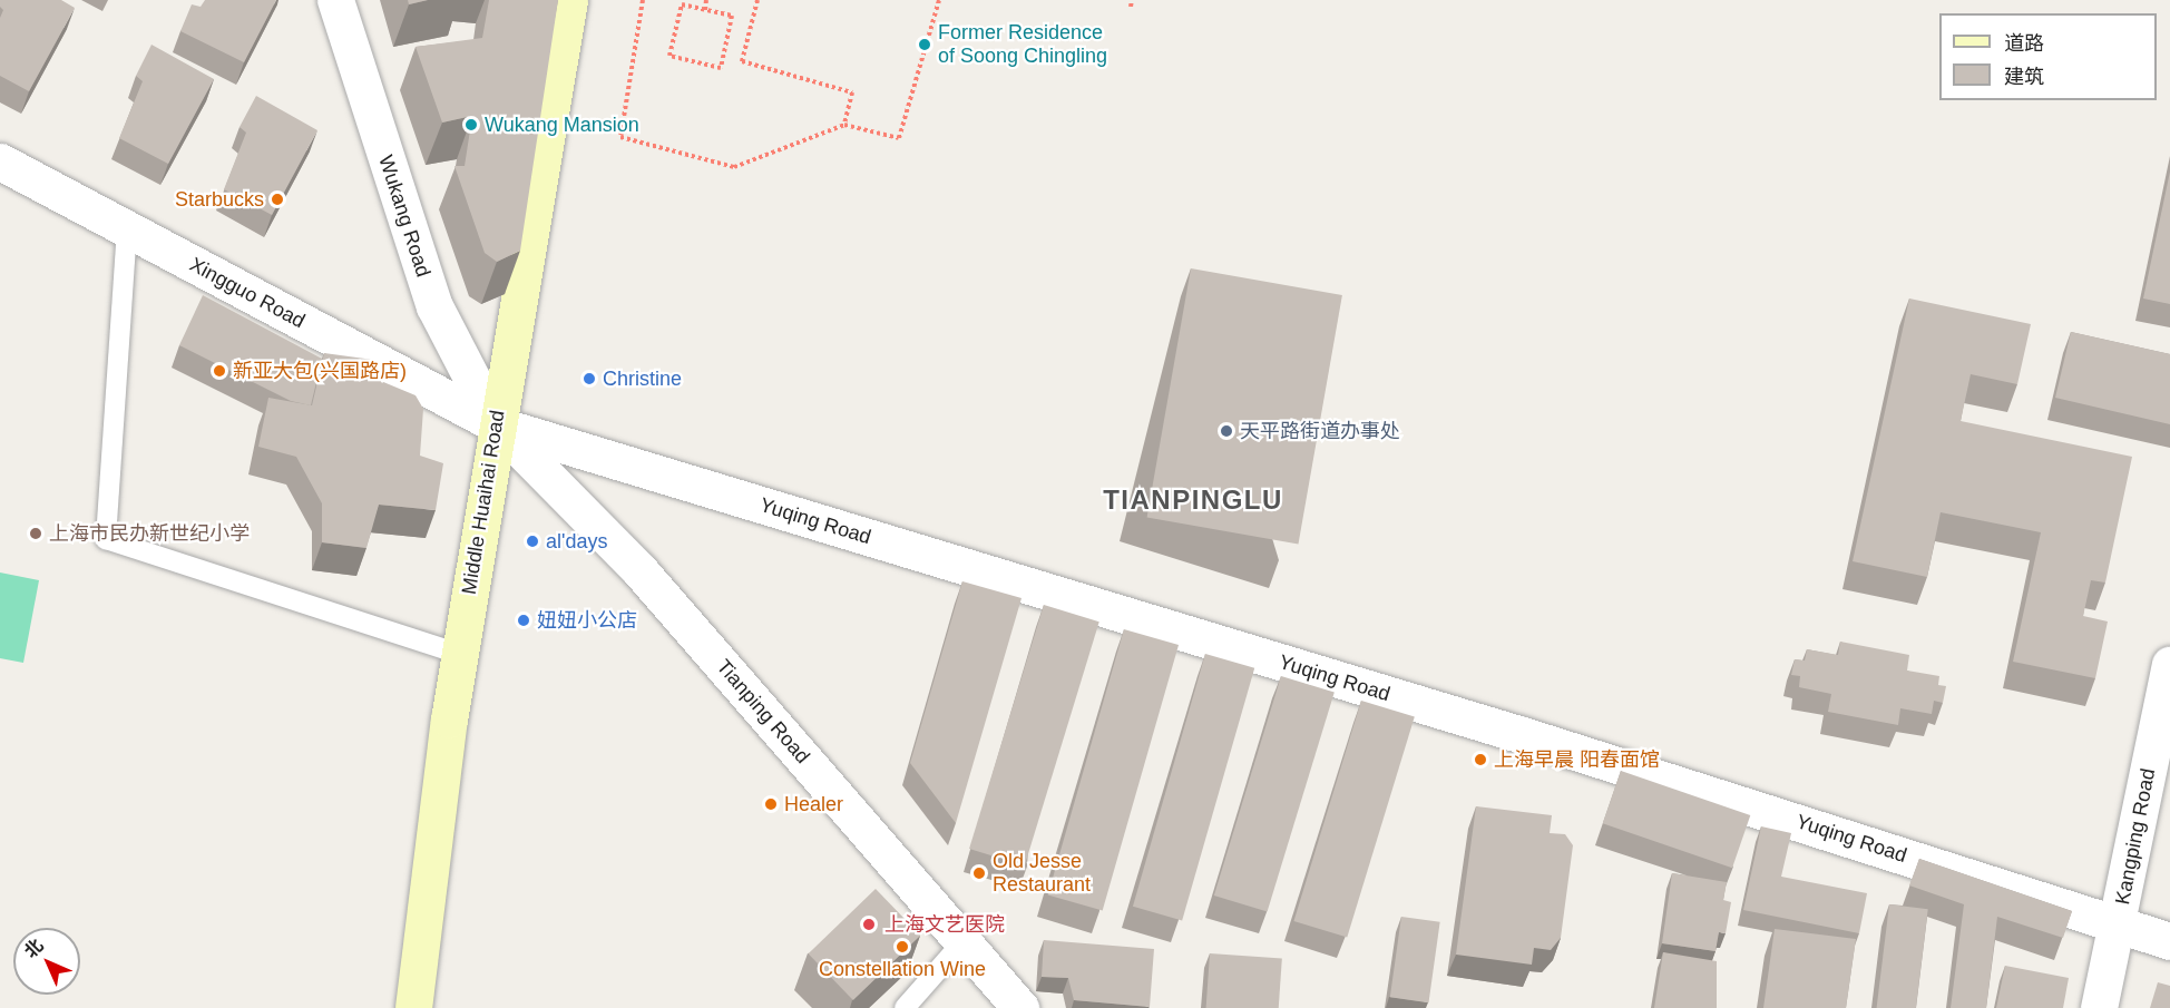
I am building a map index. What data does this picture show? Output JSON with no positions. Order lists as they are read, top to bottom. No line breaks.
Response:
{"streets":{"main road":["Middle Huaihai Road"],"street":["Wukang Road","Xingguo Road","Yuqing Road","Tianping Road","Kangping Road"]},"crossings":[["Wukang Road","Xingguo Road"],["Wukang Road","Middle Huaihai Road"],["Wukang Road","Yuqing Road"],["Wukang Road","Tianping Road"],["Xingguo Road","Middle Huaihai Road"],["Xingguo Road","Yuqing Road"],["Xingguo Road","Tianping Road"],["Middle Huaihai Road","Yuqing Road"],["Middle Huaihai Road","Tianping Road"],["Yuqing Road","Tianping Road"],["Yuqing Road","Kangping Road"]],"districts":["TIANPINGLU"],"places":["Former Residence of Soong Chingling","Wukang Mansion","Starbucks","新亚大包(兴国路店)","Christine","天平路街道办事处","上海市民办新世纪小学","al'days","妞妞小公店","上海早晨 阳春面馆","Healer","Old Jesse Restaurant","上海文艺医院","Constellation Wine"],"legend":["道路","建筑"],"north":"top left"}
